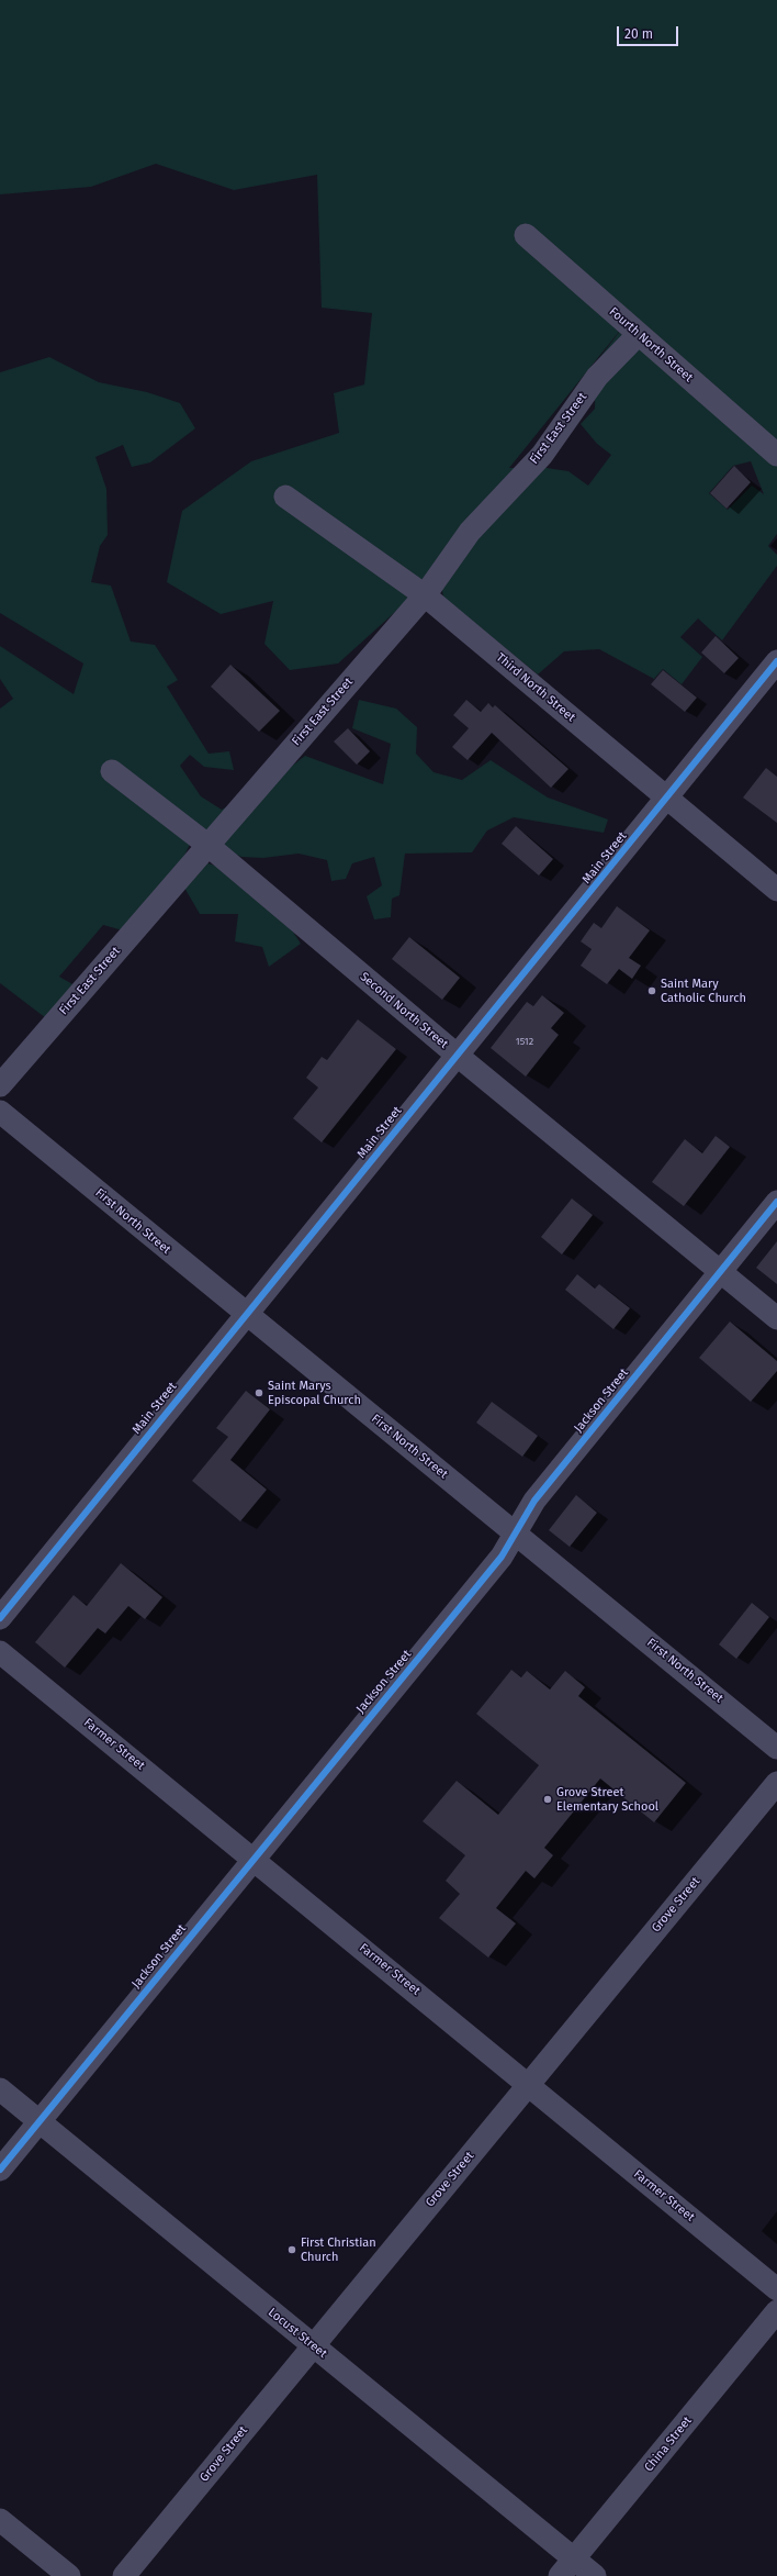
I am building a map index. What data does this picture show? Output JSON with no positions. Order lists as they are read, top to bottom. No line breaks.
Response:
{"streets":{"street":["Fourth North Street","First East Street","Third North Street","Main Street","Second North Street","First North Street","Jackson Street","Farmer Street","Grove Street","Locust Street","China Street"]},"crossings":[["Fourth North Street","First East Street"],["First East Street","Third North Street"],["First East Street","Second North Street"],["Third North Street","Main Street"],["Main Street","Second North Street"],["Main Street","First North Street"],["Second North Street","Jackson Street"],["First North Street","Jackson Street"],["Jackson Street","Farmer Street"],["Jackson Street","Locust Street"],["Farmer Street","Grove Street"],["Grove Street","Locust Street"],["Locust Street","China Street"]],"places":["Saint Mary Catholic Church","Saint Marys Episcopal Church","Grove Street Elementary School","First Christian Church"],"house_numbers":["1512"],"scale_bar":"20 m"}
